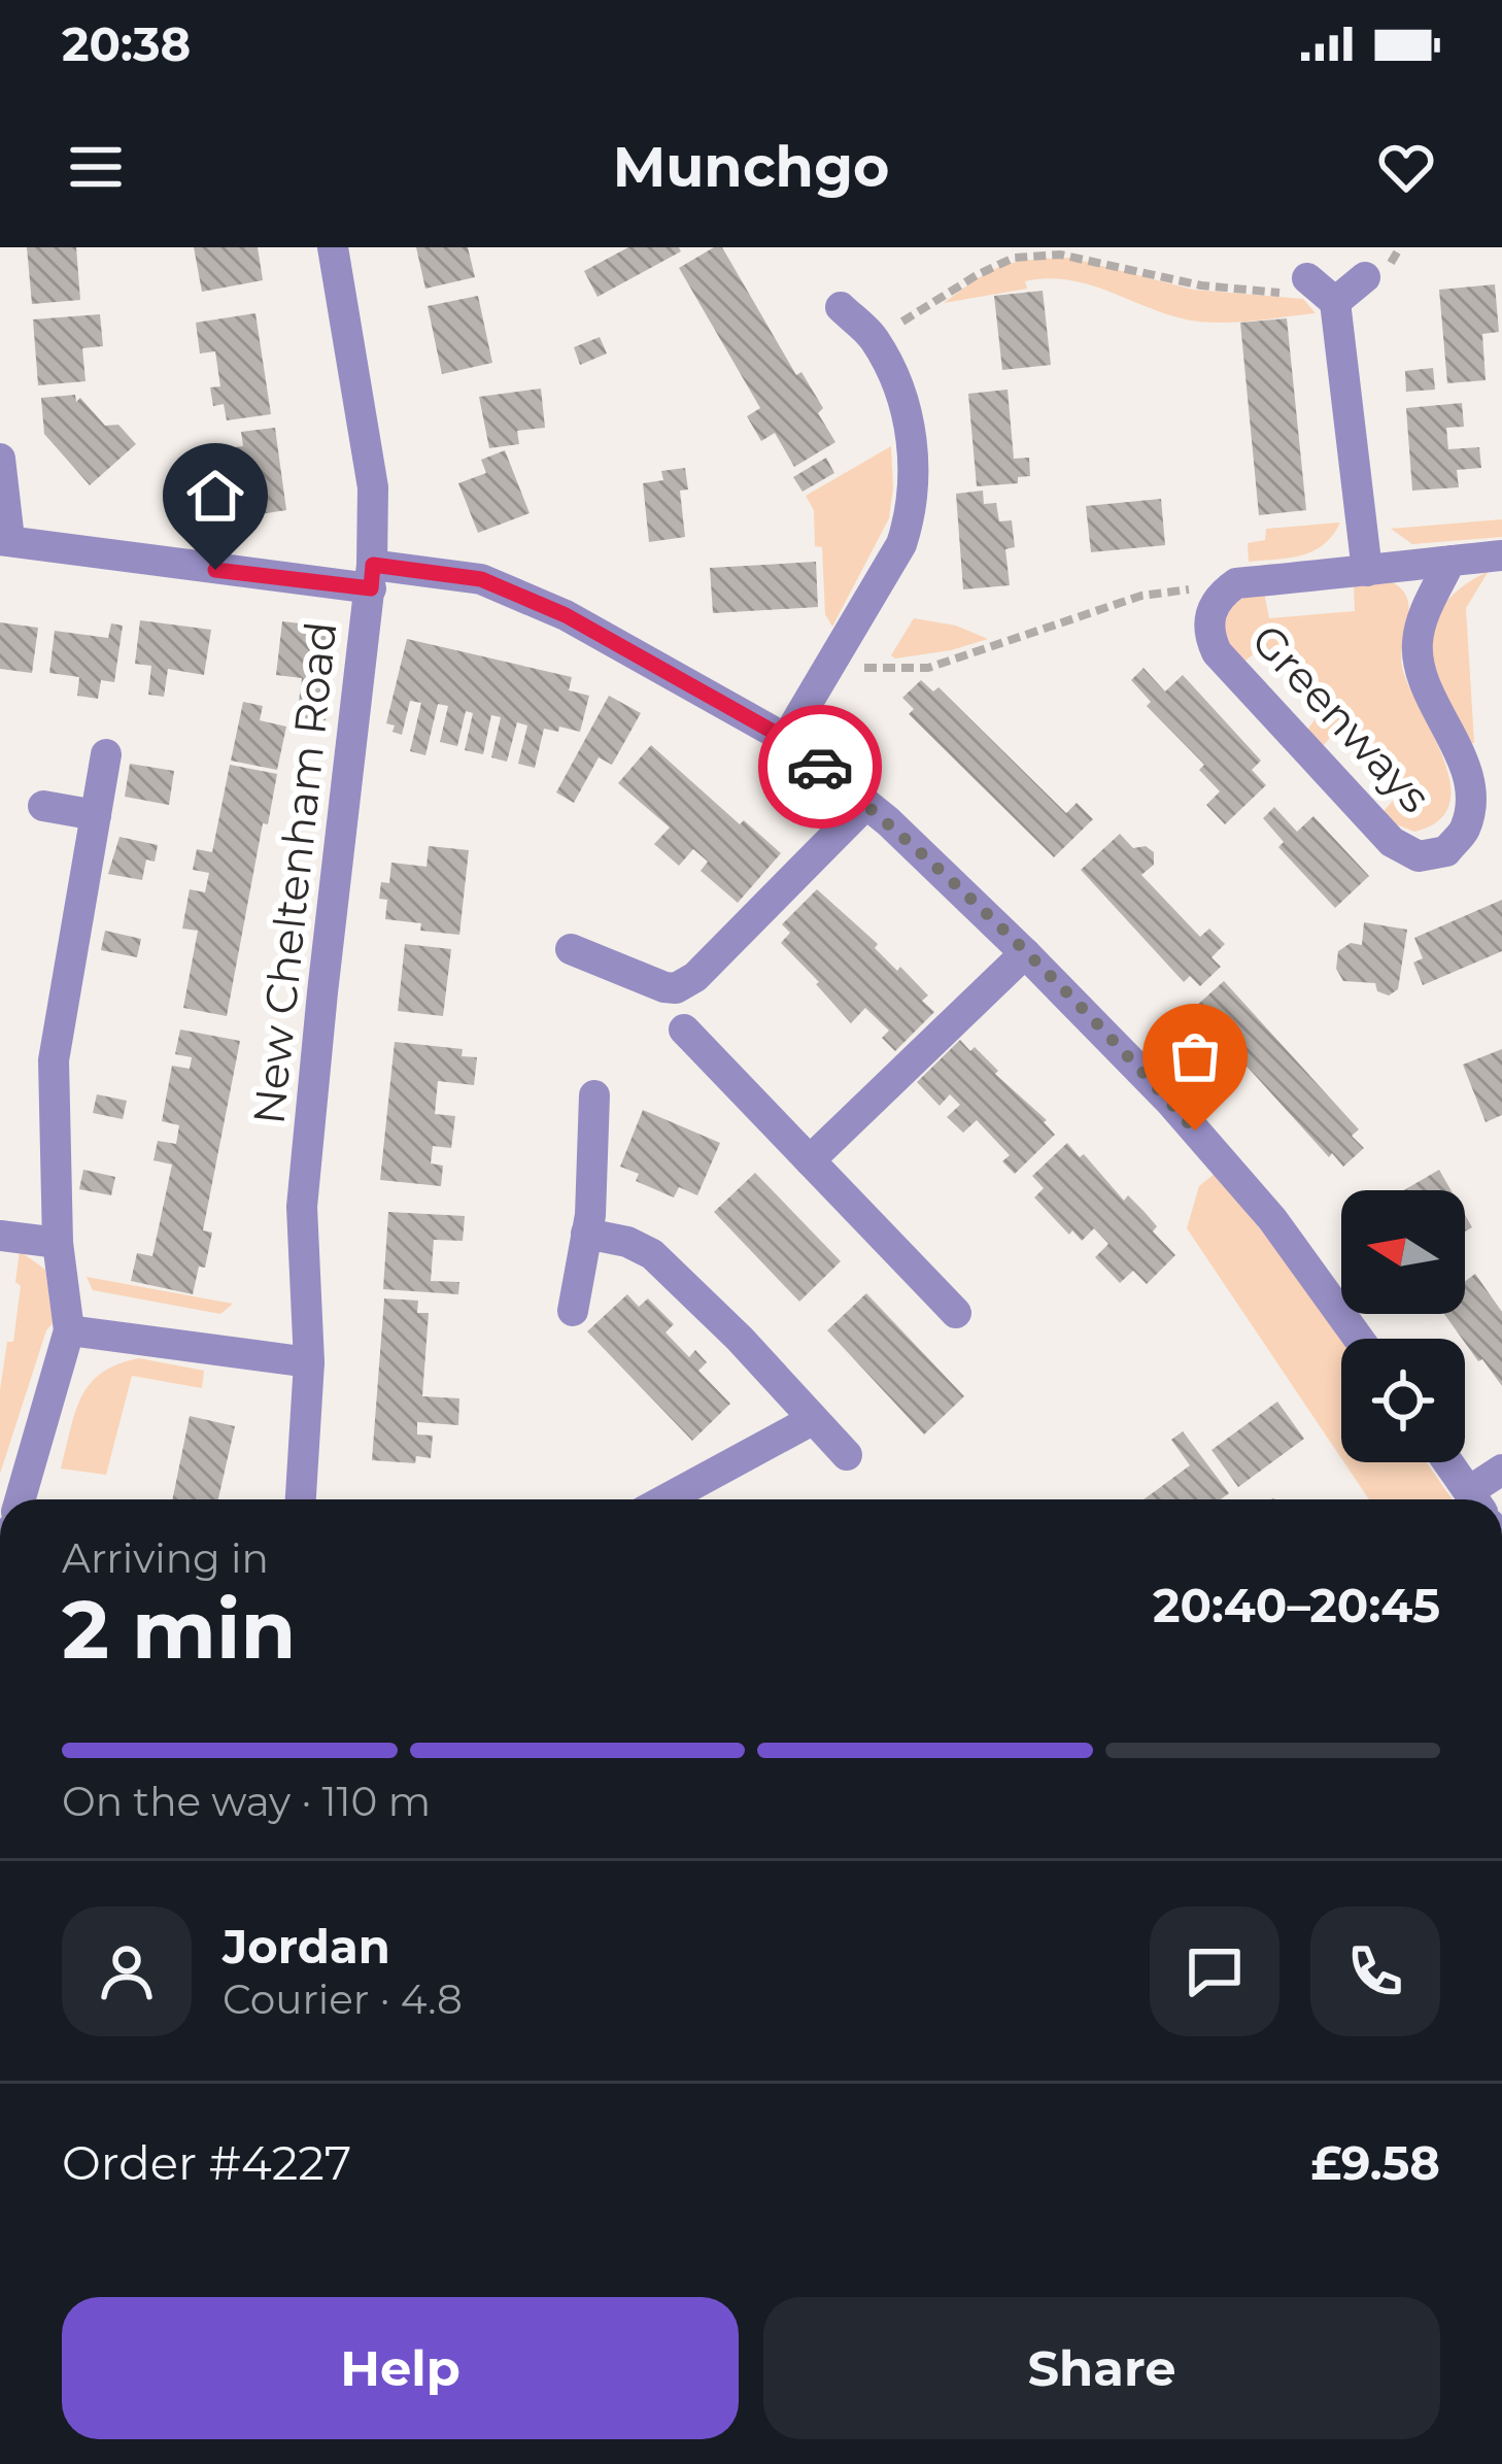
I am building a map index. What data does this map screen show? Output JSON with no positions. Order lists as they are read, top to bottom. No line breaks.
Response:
{"streets":{"street":["Greenways","New Cheltenham Road"]},"north":"left","page":{"status":"20:38","header":"Munchgo","heading":["2 min","Arriving in","20:40–20:45"],"panel":["Jordan","Courier · 4.8","Order #4227","£9.58"],"bar":"On the way · 110 m","buttons":["Help","Share"]}}
